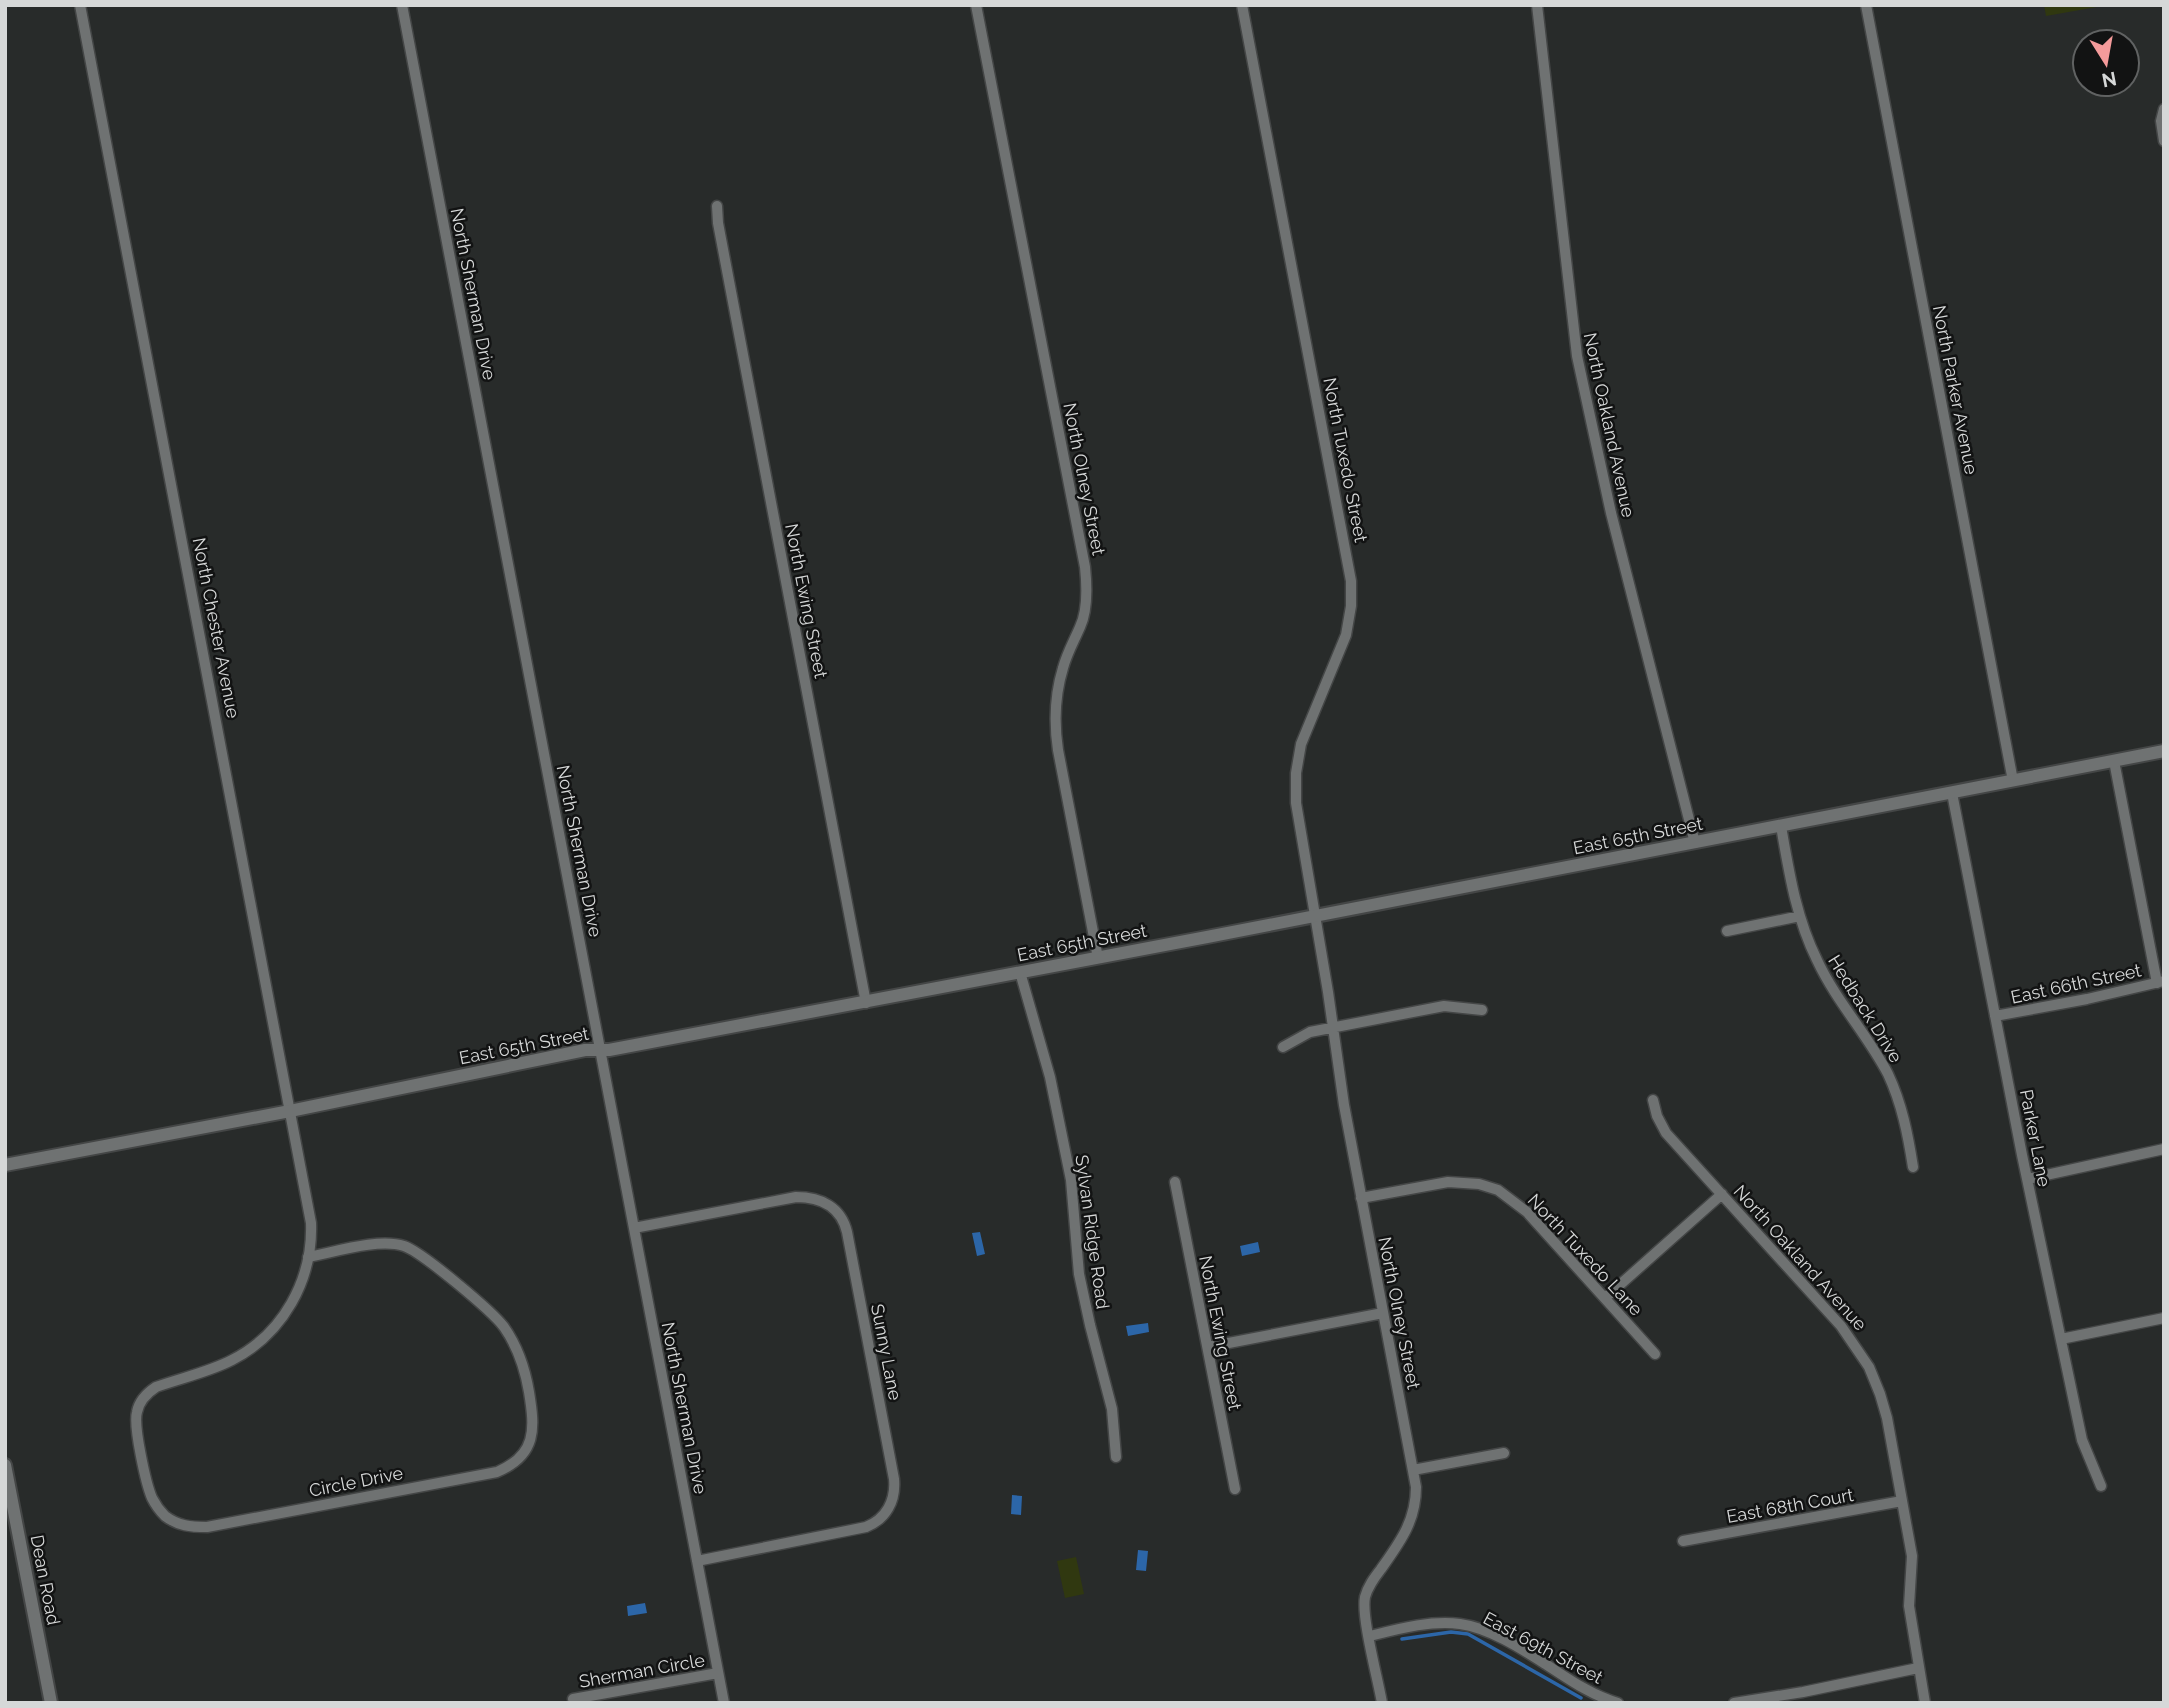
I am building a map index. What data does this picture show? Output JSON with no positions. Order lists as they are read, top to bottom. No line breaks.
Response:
{"streets":{"street":["North Sherman Drive","North Parker Avenue","North Oakland Avenue","North Tuxedo Street","North Olney Street","North Ewing Street","North Chester Avenue","East 65th Street","East 66th Street","Hedback Drive","Parker Lane","Sylvan Ridge Road","North Tuxedo Lane","Sunny Lane","Circle Drive","East 68th Court","Dean Road","East 69th Street","Sherman Circle"]},"crossings":[["North Sherman Drive","East 65th Street"],["North Sherman Drive","Sunny Lane"],["North Sherman Drive","Sherman Circle"],["North Parker Avenue","East 65th Street"],["North Oakland Avenue","East 65th Street"],["North Oakland Avenue","East 68th Court"],["North Tuxedo Street","North Olney Street"],["North Tuxedo Street","East 65th Street"],["North Olney Street","East 65th Street"],["North Olney Street","North Tuxedo Lane"],["North Olney Street","East 69th Street"],["North Ewing Street","East 65th Street"],["North Chester Avenue","East 65th Street"],["North Chester Avenue","Circle Drive"],["East 65th Street","Hedback Drive"],["East 65th Street","Parker Lane"],["East 65th Street","Sylvan Ridge Road"],["East 66th Street","Parker Lane"]],"north":"bottom"}
